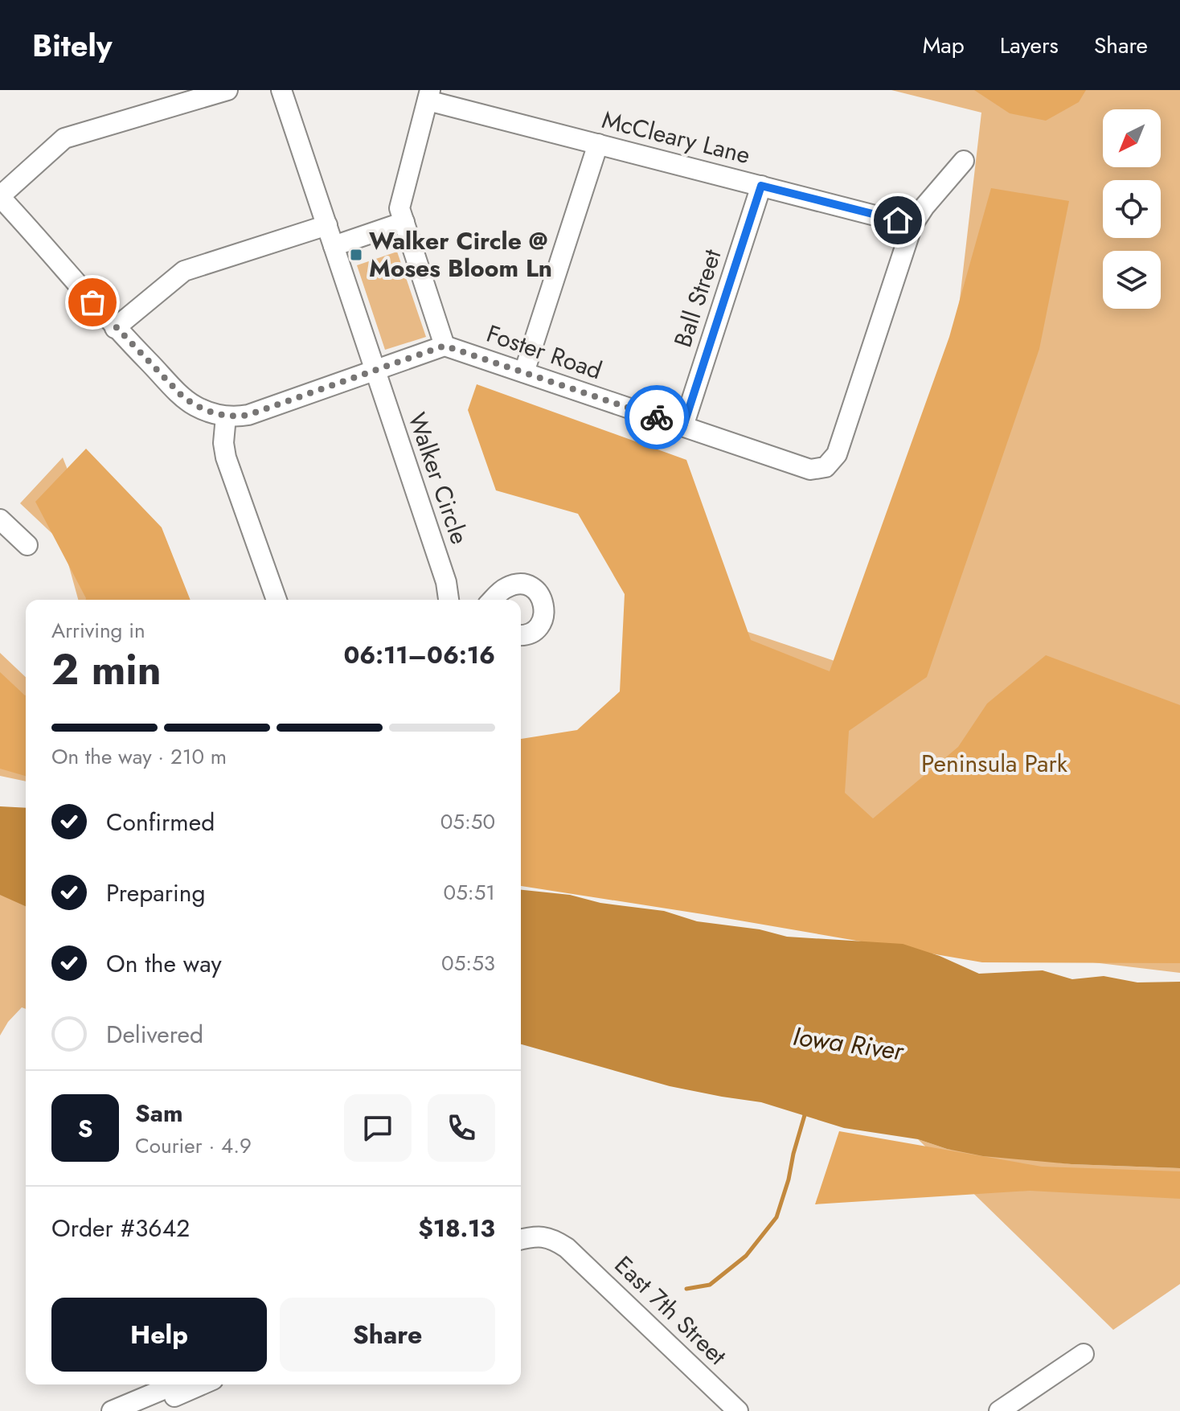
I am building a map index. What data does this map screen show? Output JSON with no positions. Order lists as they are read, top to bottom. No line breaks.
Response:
{"streets":{"street":["McCleary Lane","Ball Street","Foster Road","Walker Circle","East 7th Street"]},"crossings":[["McCleary Lane","Ball Street"],["McCleary Lane","Foster Road"],["Ball Street","Foster Road"]],"water":["Iowa River"],"parks":["Peninsula Park"],"places":{"transit":["Walker Circle @ Moses Bloom Ln"]},"north":"bottom left","page":{"header":"Bitely","nav":["Map","Layers","Share"],"heading":["2 min","Arriving in","06:11–06:16"],"panel":["Sam","Courier · 4.9","Order #3642","$18.13"],"bar":"On the way · 210 m","list":[["Confirmed","05:50"],["Preparing","05:51"],["On the way","05:53"],"Delivered"],"round":"S","buttons":["Help","Share"]}}
